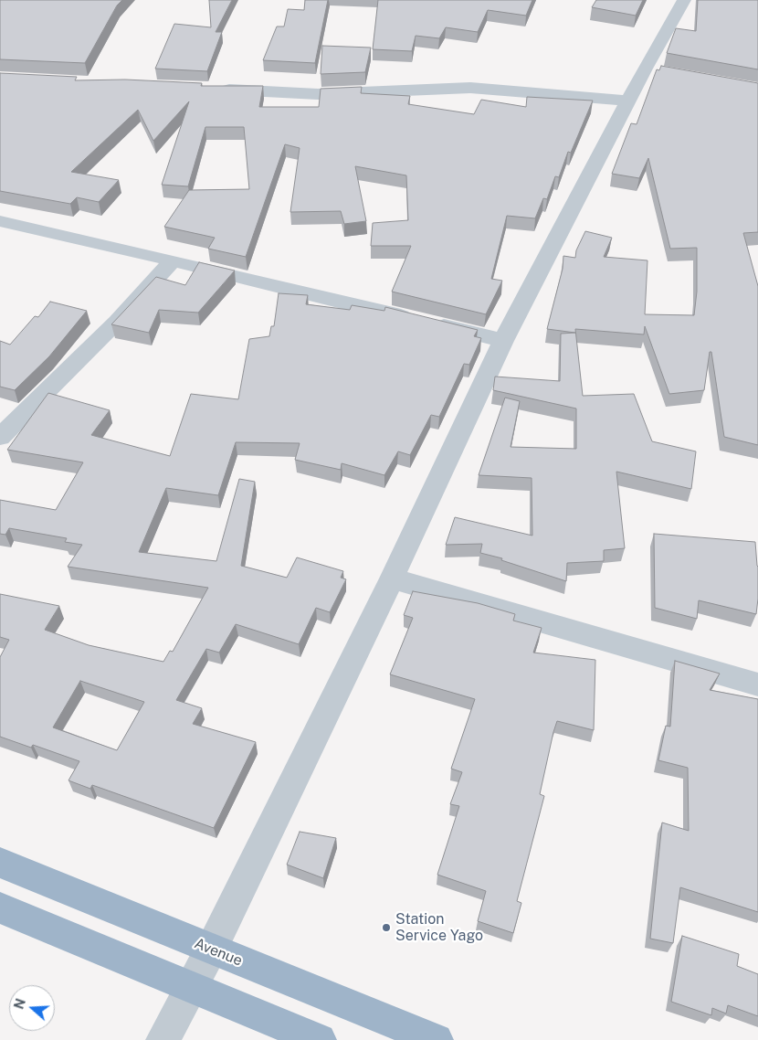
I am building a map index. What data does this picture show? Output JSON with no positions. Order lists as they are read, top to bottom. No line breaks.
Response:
{"streets":{"highway":["Avenue"]},"places":["Station Service Yago"],"north":"left"}
